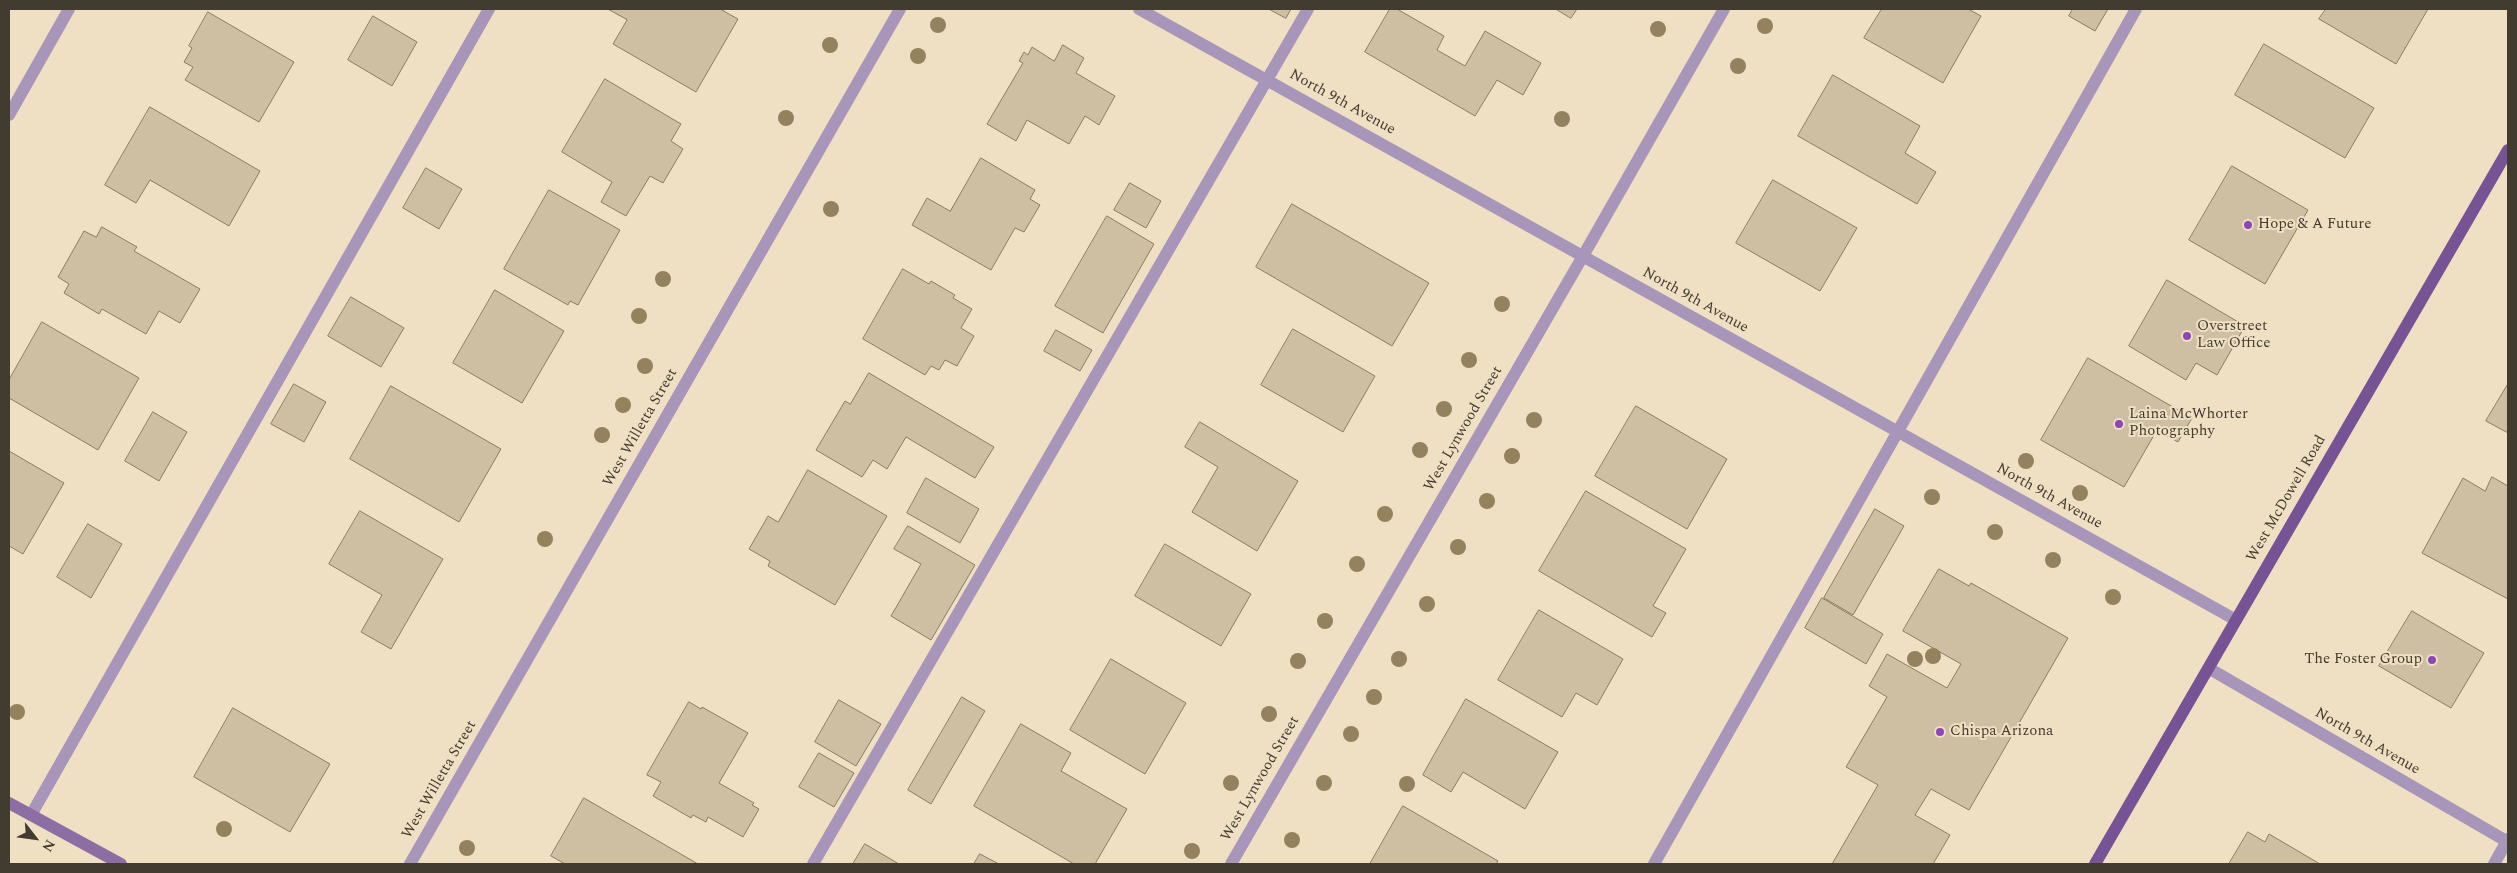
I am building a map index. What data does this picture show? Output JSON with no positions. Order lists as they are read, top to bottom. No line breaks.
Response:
{"streets":{"main road":["West McDowell Road"],"street":["North 9th Avenue","West Willetta Street","West Lynwood Street"]},"crossings":[["North 9th Avenue","West Lynwood Street"],["North 9th Avenue","West McDowell Road"]],"places":["Hope & A Future","Overstreet Law Office","Laina McWhorter Photography","The Foster Group","Chispa Arizona"],"north":"bottom right"}
